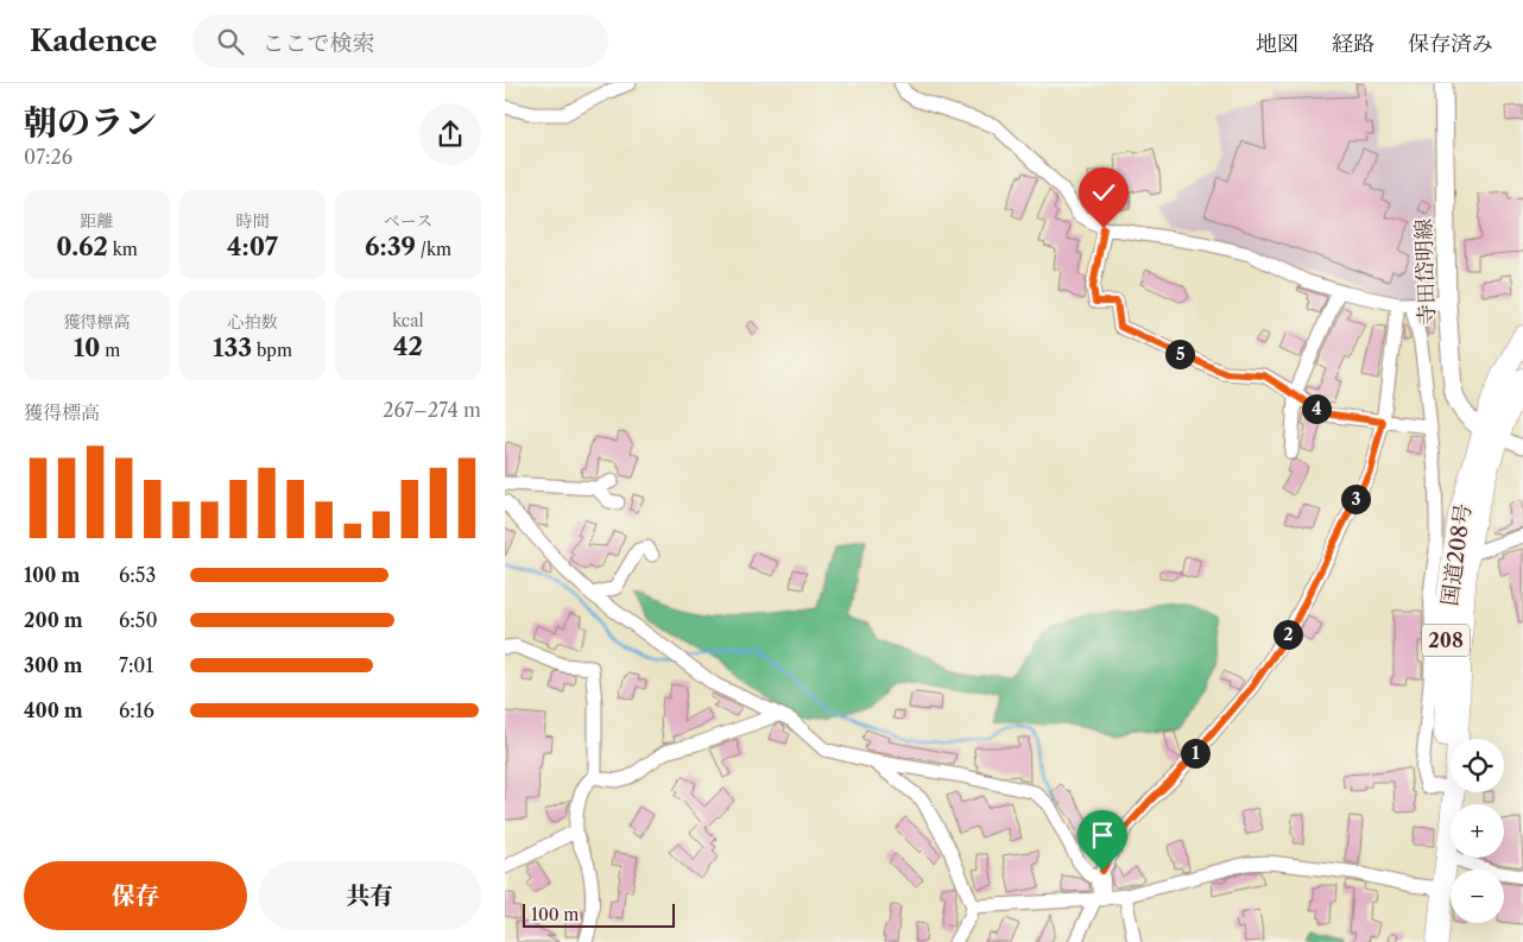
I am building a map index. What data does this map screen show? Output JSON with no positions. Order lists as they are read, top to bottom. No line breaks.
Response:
{"streets":{"highway":["国道208号","208"],"main road":["寺田岱明線"]},"crossings":[["寺田岱明線","国道208号"]],"scale_bar":"100 m","page":{"header":"Kadence","search":"ここで検索","nav":["地図","経路","保存済み"],"heading":["朝のラン","07:26"],"stats":[["距離","0.62 km"],["時間","4:07"],["ペース","6:39 /km"],["獲得標高","10 m"],["心拍数","133 bpm"],["kcal","42"]],"pins":["5","4","3","2","1"],"chart":["獲得標高","267–274 m"],"list":[{"name":"100 m","note":"6:53"},{"name":"200 m","note":"6:50"},{"name":"300 m","note":"7:01"},{"name":"400 m","note":"6:16"}],"map_buttons":["+","−"],"buttons":["保存","共有"],"scale":"100 m"}}
